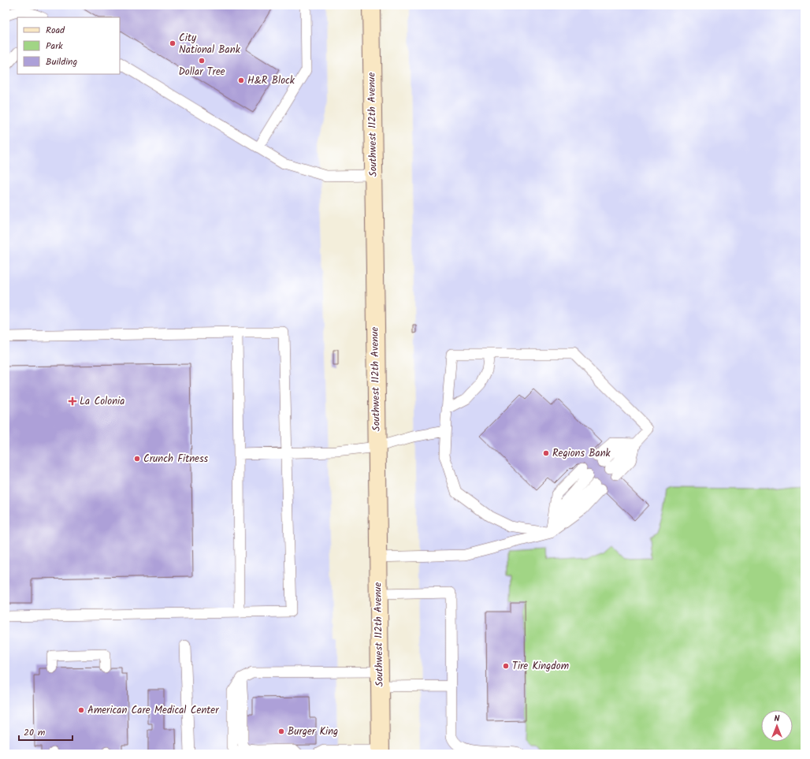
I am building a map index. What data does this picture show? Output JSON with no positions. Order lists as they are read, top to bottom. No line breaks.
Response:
{"streets":{"main road":["Southwest 112th Avenue"]},"places":{"other":["City National Bank","Dollar Tree","H&R Block","Regions Bank","Crunch Fitness","Tire Kingdom","American Care Medical Center","Burger King"],"health":["La Colonia"]},"legend":["Road","Park","Building"],"scale_bar":"20 m","north":"top"}
